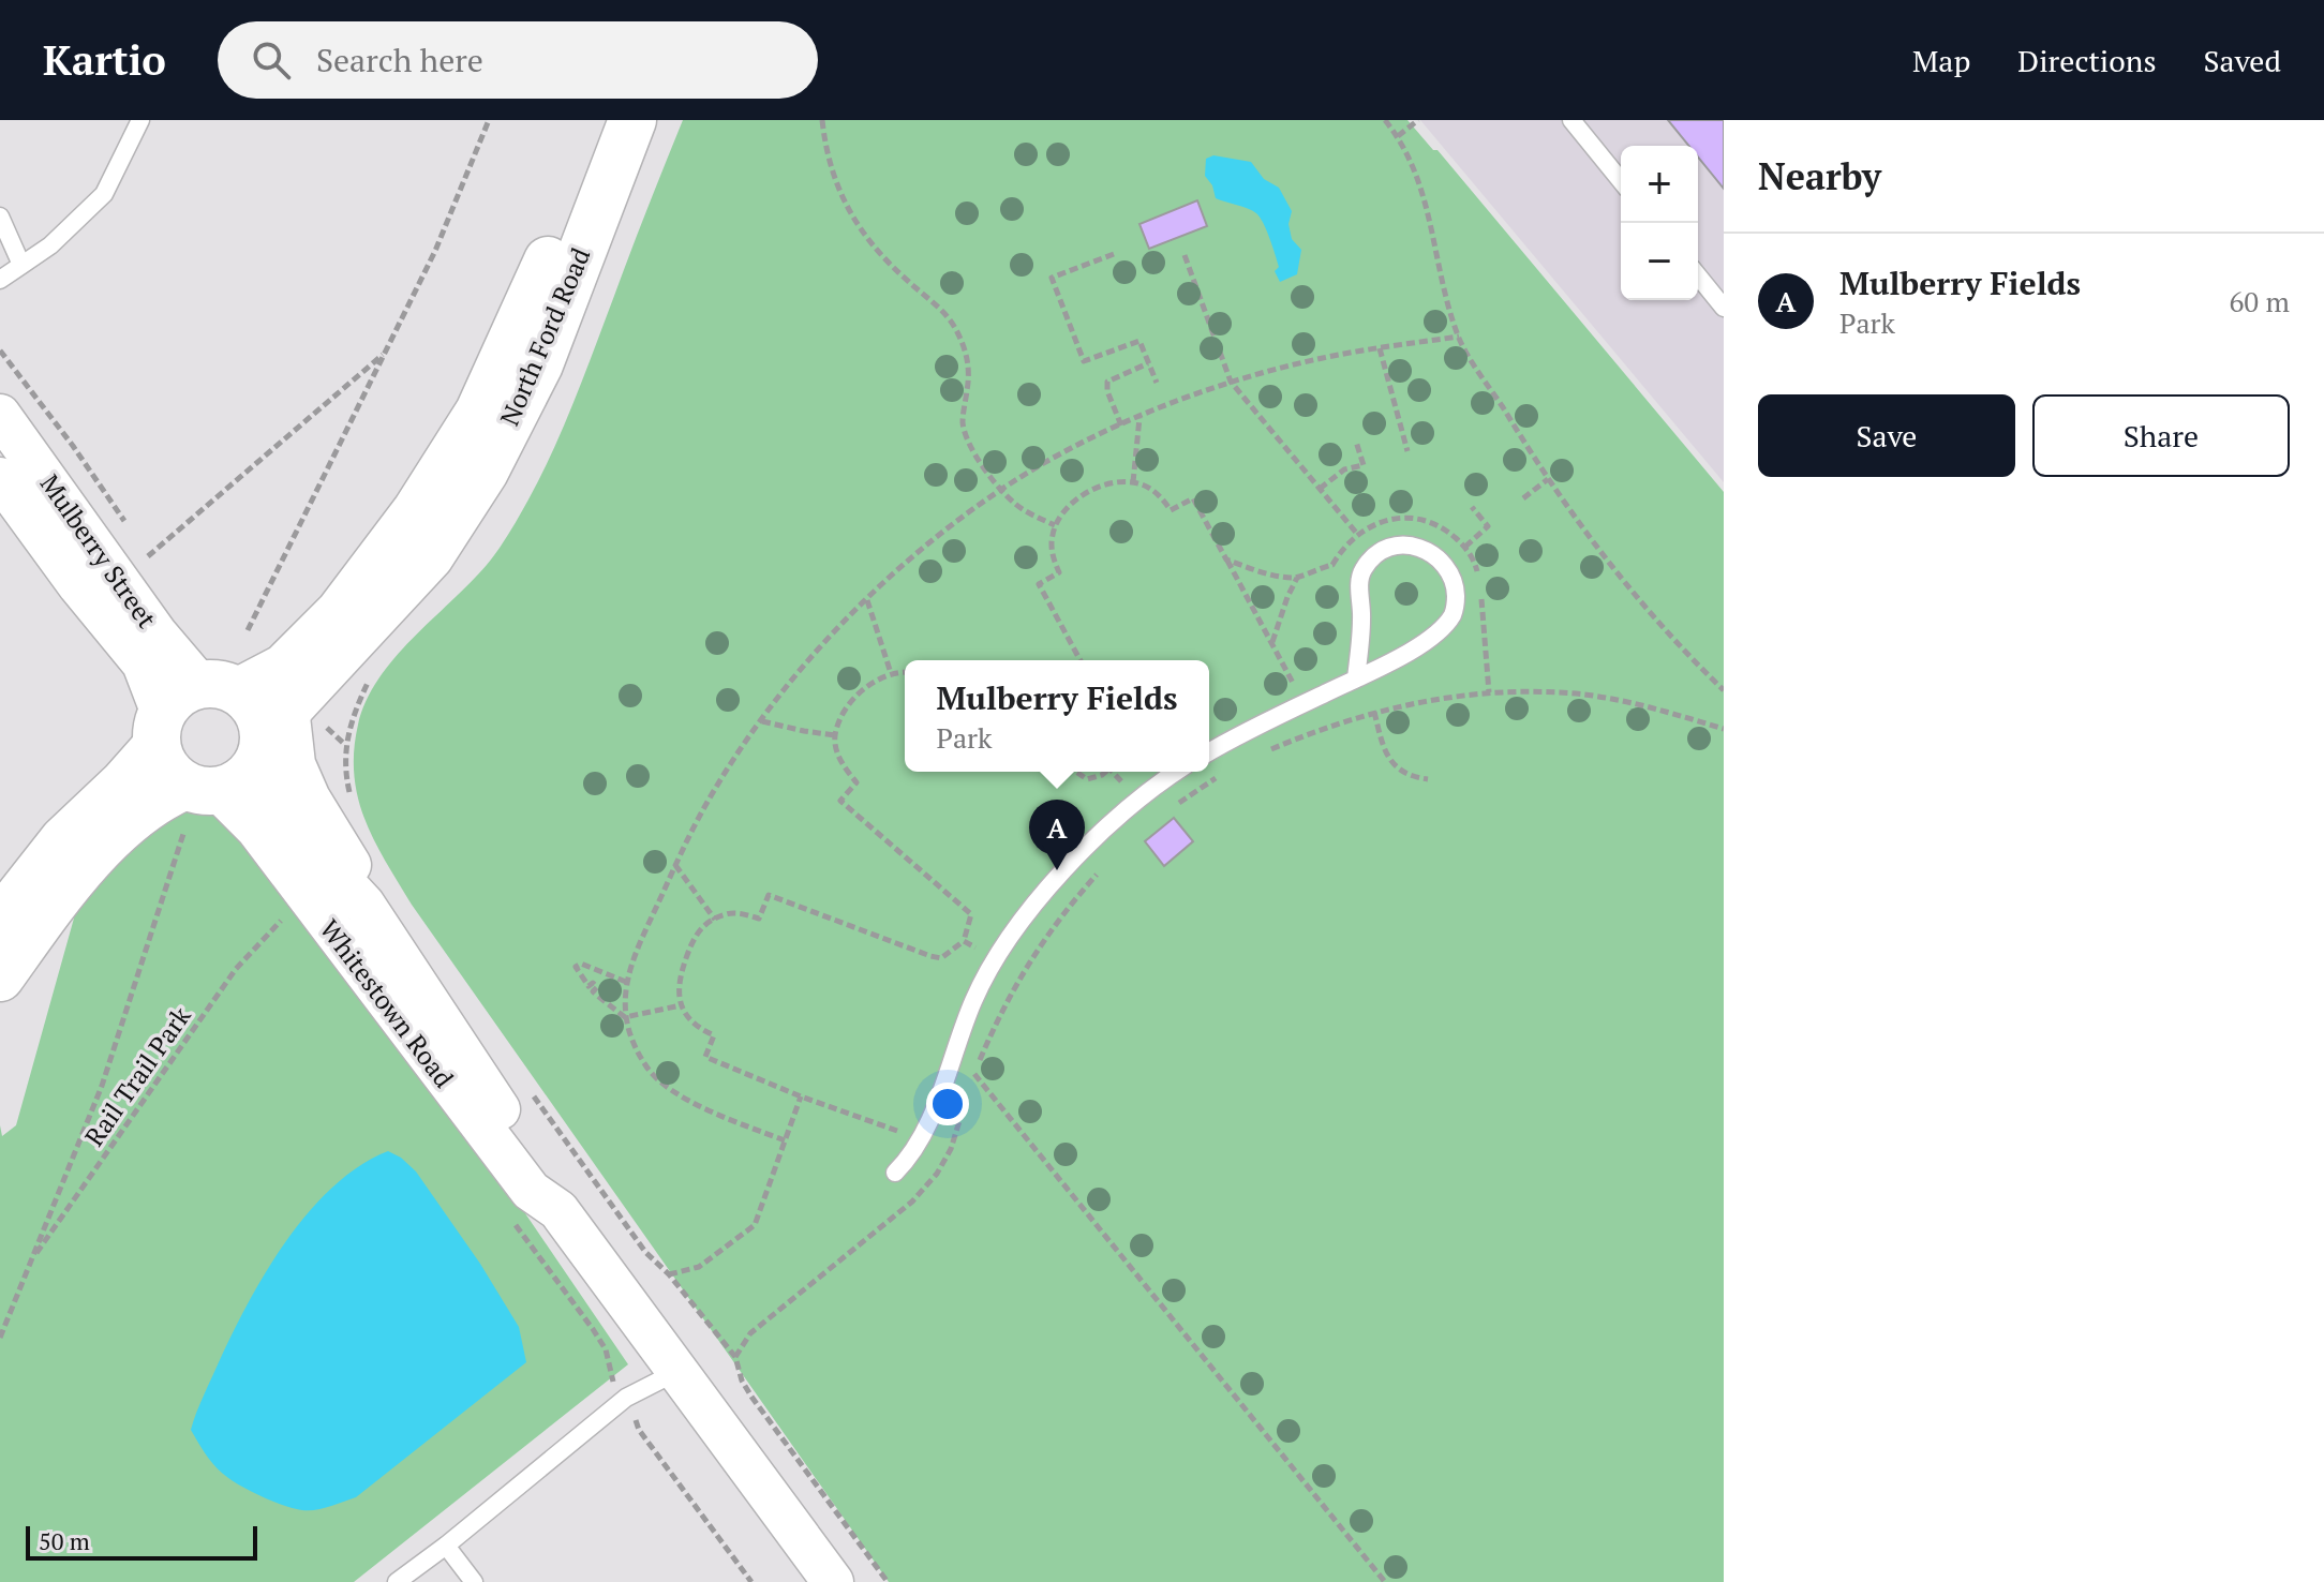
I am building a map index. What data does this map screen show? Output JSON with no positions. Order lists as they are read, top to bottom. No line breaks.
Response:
{"streets":{"main road":["North Ford Road"],"street":["Mulberry Street","Whitestown Road"],"path":["Rail Trail Park"]},"crossings":[["North Ford Road","Mulberry Street"],["North Ford Road","Whitestown Road"],["Mulberry Street","Whitestown Road"]],"scale_bar":"50 m","page":{"header":"Kartio","search":"Search here","nav":["Map","Directions","Saved"],"heading":"Nearby","map_buttons":["+","−"],"list":[{"mark":"A","name":"Mulberry Fields","note":"Park","value":"60 m"}],"buttons":["Save","Share"],"popup":["Mulberry Fields","Park"],"pins":"A","scale":"50 m"}}
